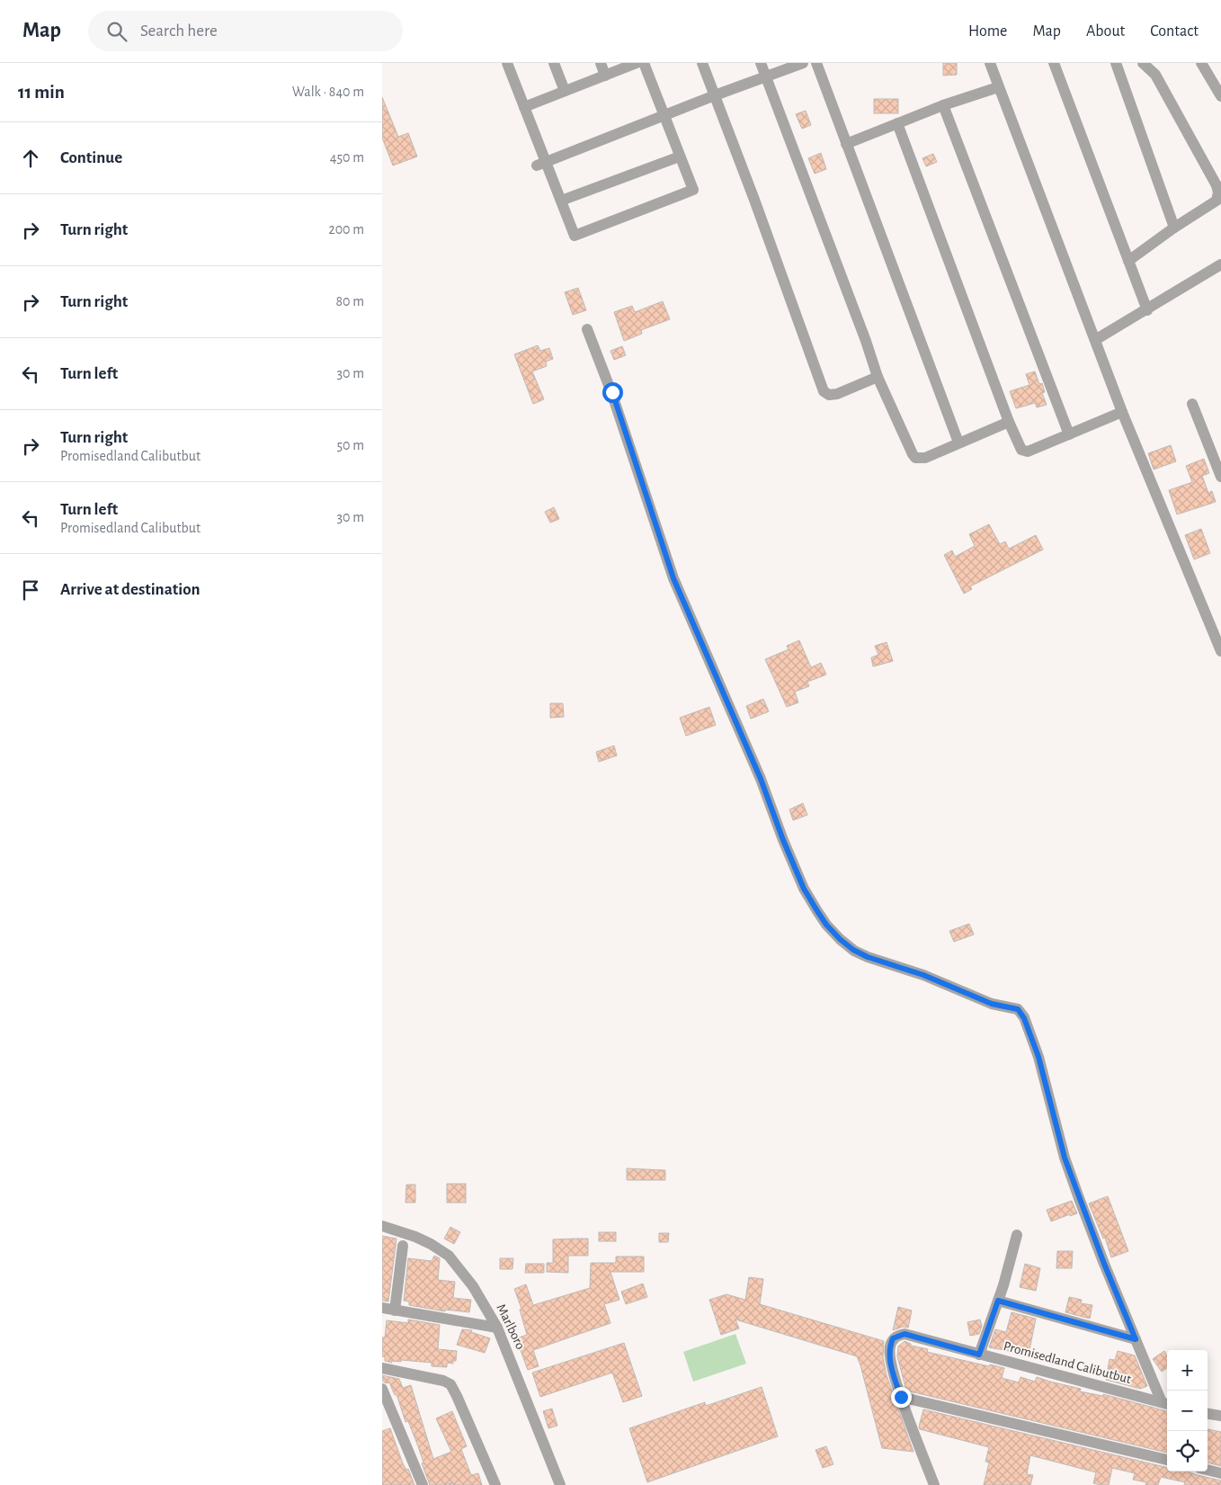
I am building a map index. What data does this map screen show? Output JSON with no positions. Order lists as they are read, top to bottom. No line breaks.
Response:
{"streets":{"street":["Marlboro","Promisedland Calibutbut"]},"page":{"header":"Map","search":"Search here","nav":["Home","Map","About","Contact"],"heading":["11 min","Walk · 840 m"],"list":[["Continue","450 m"],["Turn right","200 m"],["Turn right","80 m"],["Turn left","30 m"],["Turn right","Promisedland Calibutbut","50 m"],["Turn left","Promisedland Calibutbut","30 m"],"Arrive at destination"],"map_buttons":["+","−"]}}
